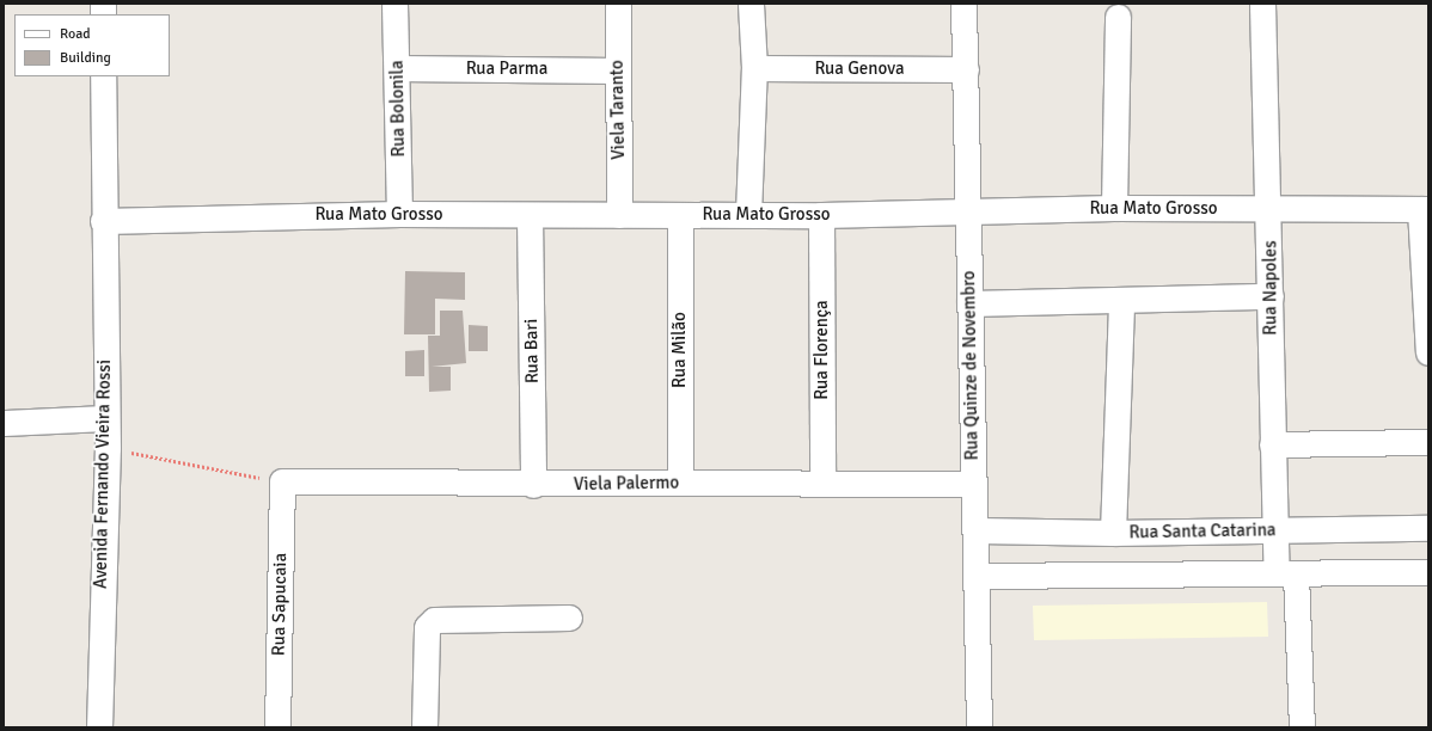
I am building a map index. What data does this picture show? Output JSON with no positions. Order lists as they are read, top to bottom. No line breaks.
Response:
{"streets":{"street":["Rua Parma","Rua Genova","Rua Bolonila","Viela Taranto","Rua Mato Grosso","Rua Napoles","Rua Milão","Rua Florença","Rua Bari","Rua Quinze de Novembro","Avenida Fernando Vieira Rossi","Viela Palermo","Rua Santa Catarina","Rua Sapucaia"]},"crossings":[["Rua Parma","Rua Bolonila"],["Rua Parma","Viela Taranto"],["Rua Genova","Rua Quinze de Novembro"],["Rua Bolonila","Rua Mato Grosso"],["Viela Taranto","Rua Mato Grosso"],["Rua Mato Grosso","Rua Napoles"],["Rua Mato Grosso","Rua Milão"],["Rua Mato Grosso","Rua Florença"],["Rua Mato Grosso","Rua Bari"],["Rua Mato Grosso","Rua Quinze de Novembro"],["Rua Mato Grosso","Avenida Fernando Vieira Rossi"],["Rua Napoles","Rua Santa Catarina"],["Rua Milão","Viela Palermo"],["Rua Florença","Viela Palermo"],["Rua Bari","Viela Palermo"],["Rua Quinze de Novembro","Viela Palermo"],["Rua Quinze de Novembro","Rua Santa Catarina"],["Viela Palermo","Rua Sapucaia"]],"legend":["Road","Building"]}
